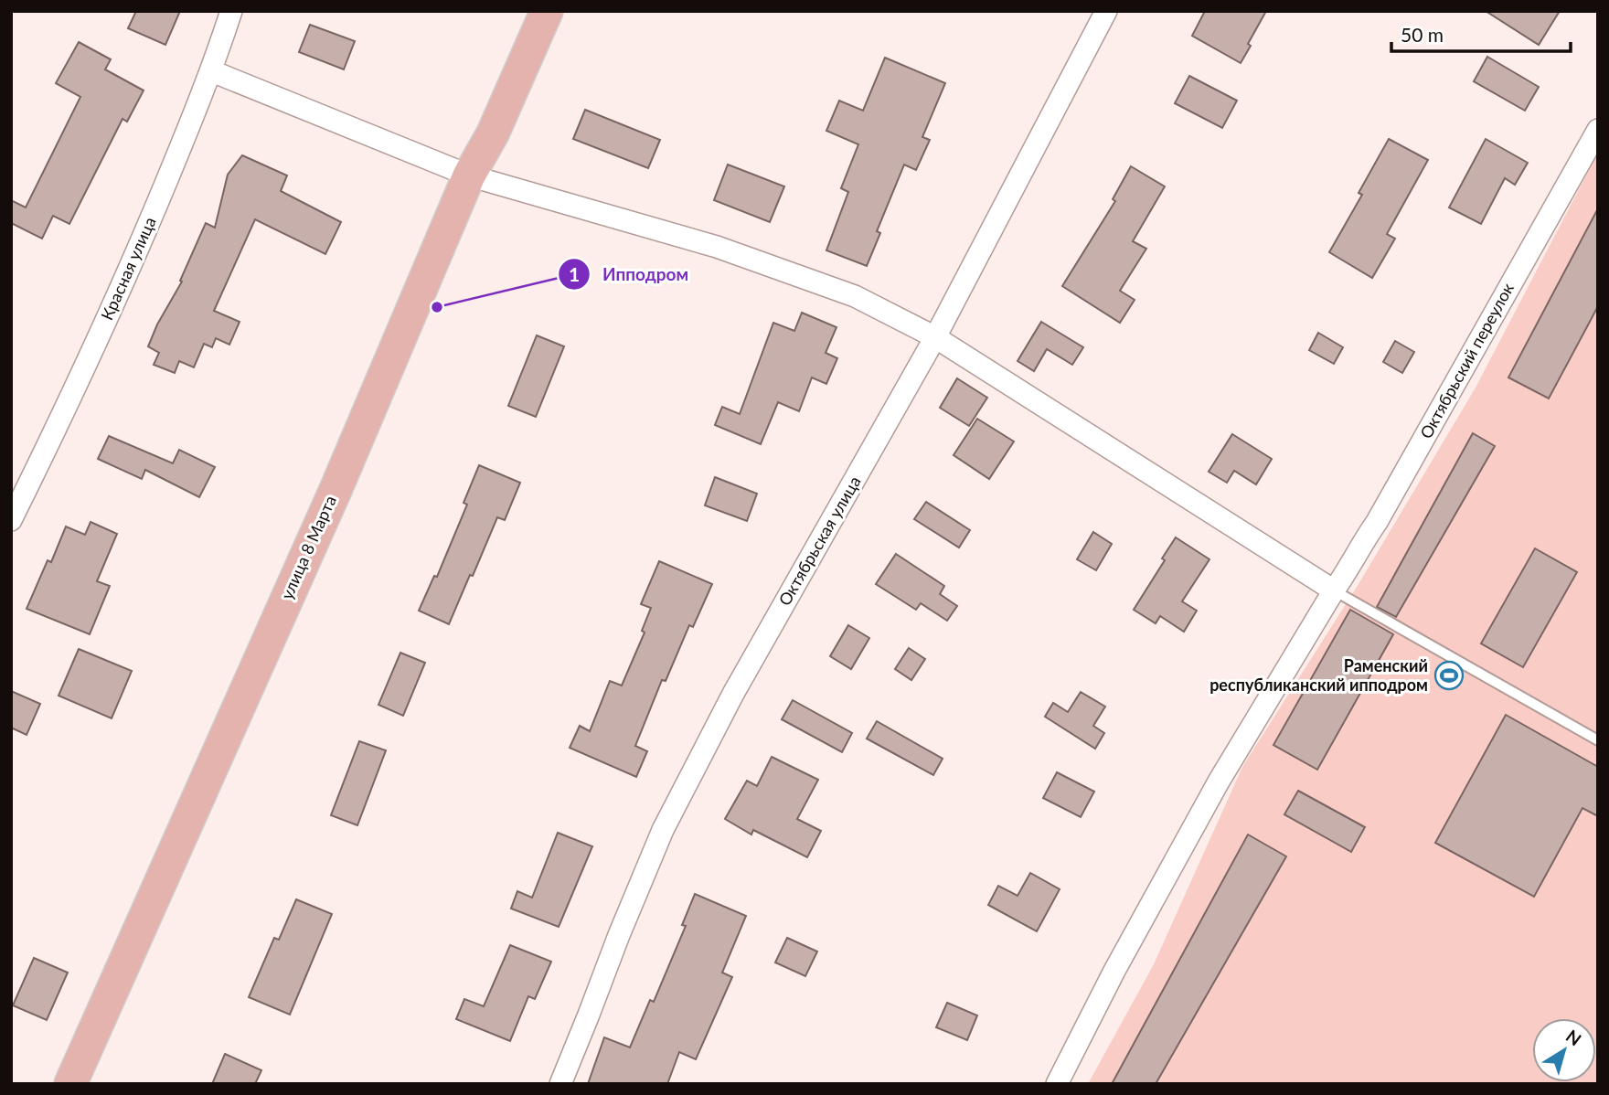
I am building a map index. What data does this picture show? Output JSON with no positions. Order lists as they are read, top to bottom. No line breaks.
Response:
{"streets":{"main road":["улица 8 Марта"],"street":["Красная улица","Октябрьский переулок","Октябрьская улица"]},"places":{"other":["Ипподром"],"sports":["Раменский республиканский ипподром"]},"scale_bar":"50 m","north":"top right"}
